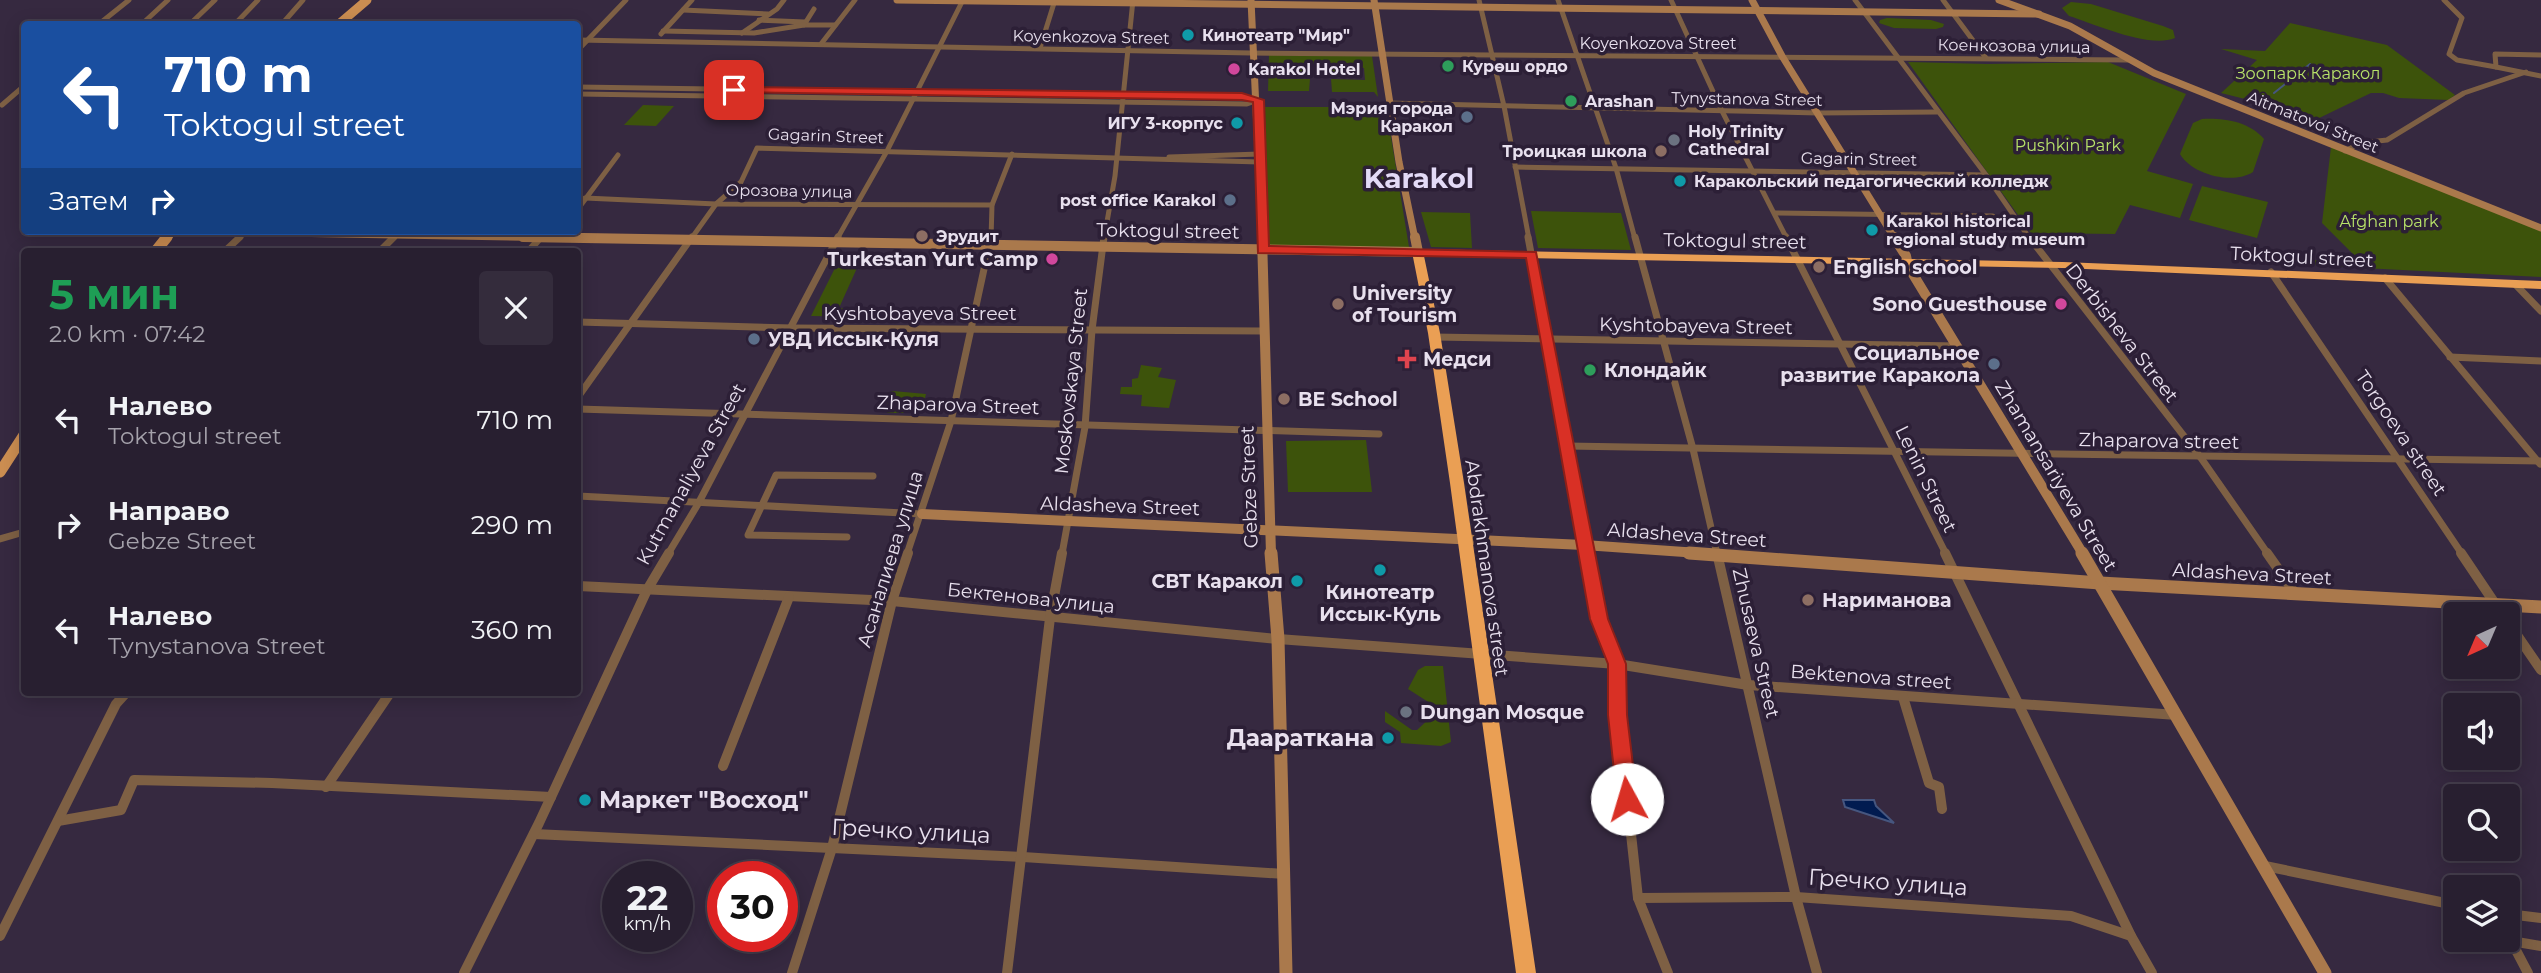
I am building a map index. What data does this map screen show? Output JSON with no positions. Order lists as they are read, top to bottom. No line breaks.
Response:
{"streets":{"highway":["Toktogul street","Abdrakhmanova street"],"main road":["Aitmatovoi Street","Zhamansariyeva Street","Gebze Street","Aldasheva Street"],"street":["Koyenkozova Street","Коенкозова улица","Tynystanova Street","Gagarin Street","Орозова улица","Kyshtobayeva Street","Derbisheva Street","Moskovskaya Street","Zhaparova Street","Torgoeva street","Zhaparova street","Kutmanaliyeva Street","Lenin Street","Асаналиева улица","Бектенова улица","Zhusaeva Street","Bektenova street","Гречко улица"]},"crossings":[["Koyenkozova Street","Коенкозова улица"],["Koyenkozova Street","Derbisheva Street"],["Koyenkozova Street","Moskovskaya Street"],["Koyenkozova Street","Kutmanaliyeva Street"],["Koyenkozova Street","Zhamansariyeva Street"],["Koyenkozova Street","Lenin Street"],["Koyenkozova Street","Gebze Street"],["Koyenkozova Street","Zhusaeva Street"],["Коенкозова улица","Aitmatovoi Street"],["Коенкозова улица","Derbisheva Street"],["Tynystanova Street","Derbisheva Street"],["Tynystanova Street","Zhamansariyeva Street"],["Tynystanova Street","Lenin Street"],["Tynystanova Street","Zhusaeva Street"],["Gagarin Street","Орозова улица"],["Gagarin Street","Toktogul street"],["Gagarin Street","Kyshtobayeva Street"],["Gagarin Street","Derbisheva Street"],["Gagarin Street","Moskovskaya Street"],["Gagarin Street","Kutmanaliyeva Street"],["Gagarin Street","Zhamansariyeva Street"],["Gagarin Street","Lenin Street"],["Gagarin Street","Gebze Street"],["Gagarin Street","Асаналиева улица"],["Gagarin Street","Zhusaeva Street"],["Орозова улица","Kutmanaliyeva Street"],["Орозова улица","Асаналиева улица"],["Toktogul street","Derbisheva Street"],["Toktogul street","Moskovskaya Street"],["Toktogul street","Torgoeva street"],["Toktogul street","Kutmanaliyeva Street"],["Toktogul street","Zhamansariyeva Street"],["Toktogul street","Lenin Street"],["Toktogul street","Gebze Street"],["Toktogul street","Асаналиева улица"],["Toktogul street","Abdrakhmanova street"],["Toktogul street","Zhusaeva Street"],["Kyshtobayeva Street","Moskovskaya Street"],["Kyshtobayeva Street","Kutmanaliyeva Street"],["Kyshtobayeva Street","Zhamansariyeva Street"],["Kyshtobayeva Street","Lenin Street"],["Kyshtobayeva Street","Gebze Street"],["Kyshtobayeva Street","Асаналиева улица"],["Kyshtobayeva Street","Abdrakhmanova street"],["Kyshtobayeva Street","Zhusaeva Street"],["Derbisheva Street","Zhaparova street"],["Derbisheva Street","Aldasheva Street"],["Moskovskaya Street","Zhaparova Street"],["Moskovskaya Street","Aldasheva Street"],["Moskovskaya Street","Бектенова улица"],["Moskovskaya Street","Гречко улица"],["Zhaparova Street","Kutmanaliyeva Street"],["Zhaparova Street","Gebze Street"],["Zhaparova Street","Асаналиева улица"],["Torgoeva street","Zhaparova street"],["Zhaparova street","Zhamansariyeva Street"],["Zhaparova street","Lenin Street"],["Zhaparova street","Zhusaeva Street"],["Kutmanaliyeva Street","Aldasheva Street"],["Kutmanaliyeva Street","Бектенова улица"],["Kutmanaliyeva Street","Гречко улица"],["Zhamansariyeva Street","Aldasheva Street"],["Zhamansariyeva Street","Bektenova street"],["Lenin Street","Aldasheva Street"],["Lenin Street","Bektenova street"],["Lenin Street","Гречко улица"],["Gebze Street","Aldasheva Street"],["Gebze Street","Бектенова улица"],["Gebze Street","Гречко улица"],["Aldasheva Street","Асаналиева улица"],["Aldasheva Street","Abdrakhmanova street"],["Aldasheva Street","Zhusaeva Street"],["Асаналиева улица","Бектенова улица"],["Асаналиева улица","Гречко улица"],["Abdrakhmanova street","Бектенова улица"],["Abdrakhmanova street","Bektenova street"],["Бектенова улица","Bektenova street"],["Zhusaeva Street","Bektenova street"],["Zhusaeva Street","Гречко улица"]],"districts":["Karakol"],"parks":["Зоопарк Каракол","Pushkin Park","Afghan park"],"places":{"other":["Кинотеатр \"Мир\"","Курөш ордо","Karakol Hotel","Arashan","Мэрия города Каракол","ИГУ 3-корпус","Holy Trinity Cathedral","Троицкая школа","Каракольский педагогический колледж","post office Karakol","Karakol historical regional study museum","Эрудит","Turkestan Yurt Camp","English school","University of Tourism","Sono Guesthouse","УВД Иссык-Куля","Социальное развитие Каракола","Клондайк","BE School","Кинотеатр Иссык-Куль","СВТ Каракол","Нариманова","Dungan Mosque","Даараткана","Маркет \"Восход\""],"health":["Медси"]},"north":"bottom left","page":{"turn":["710 m","Toktogul street"],"then":"Затем","heading":["5 мин","2.0 km · 07:42"],"list":[{"name":"Налево","note":"Toktogul street","value":"710 m"},{"name":"Направо","note":"Gebze Street","value":"290 m"},{"name":"Налево","note":"Tynystanova Street","value":"360 m"}],"speed":"22 km/h","limit":"30"}}
